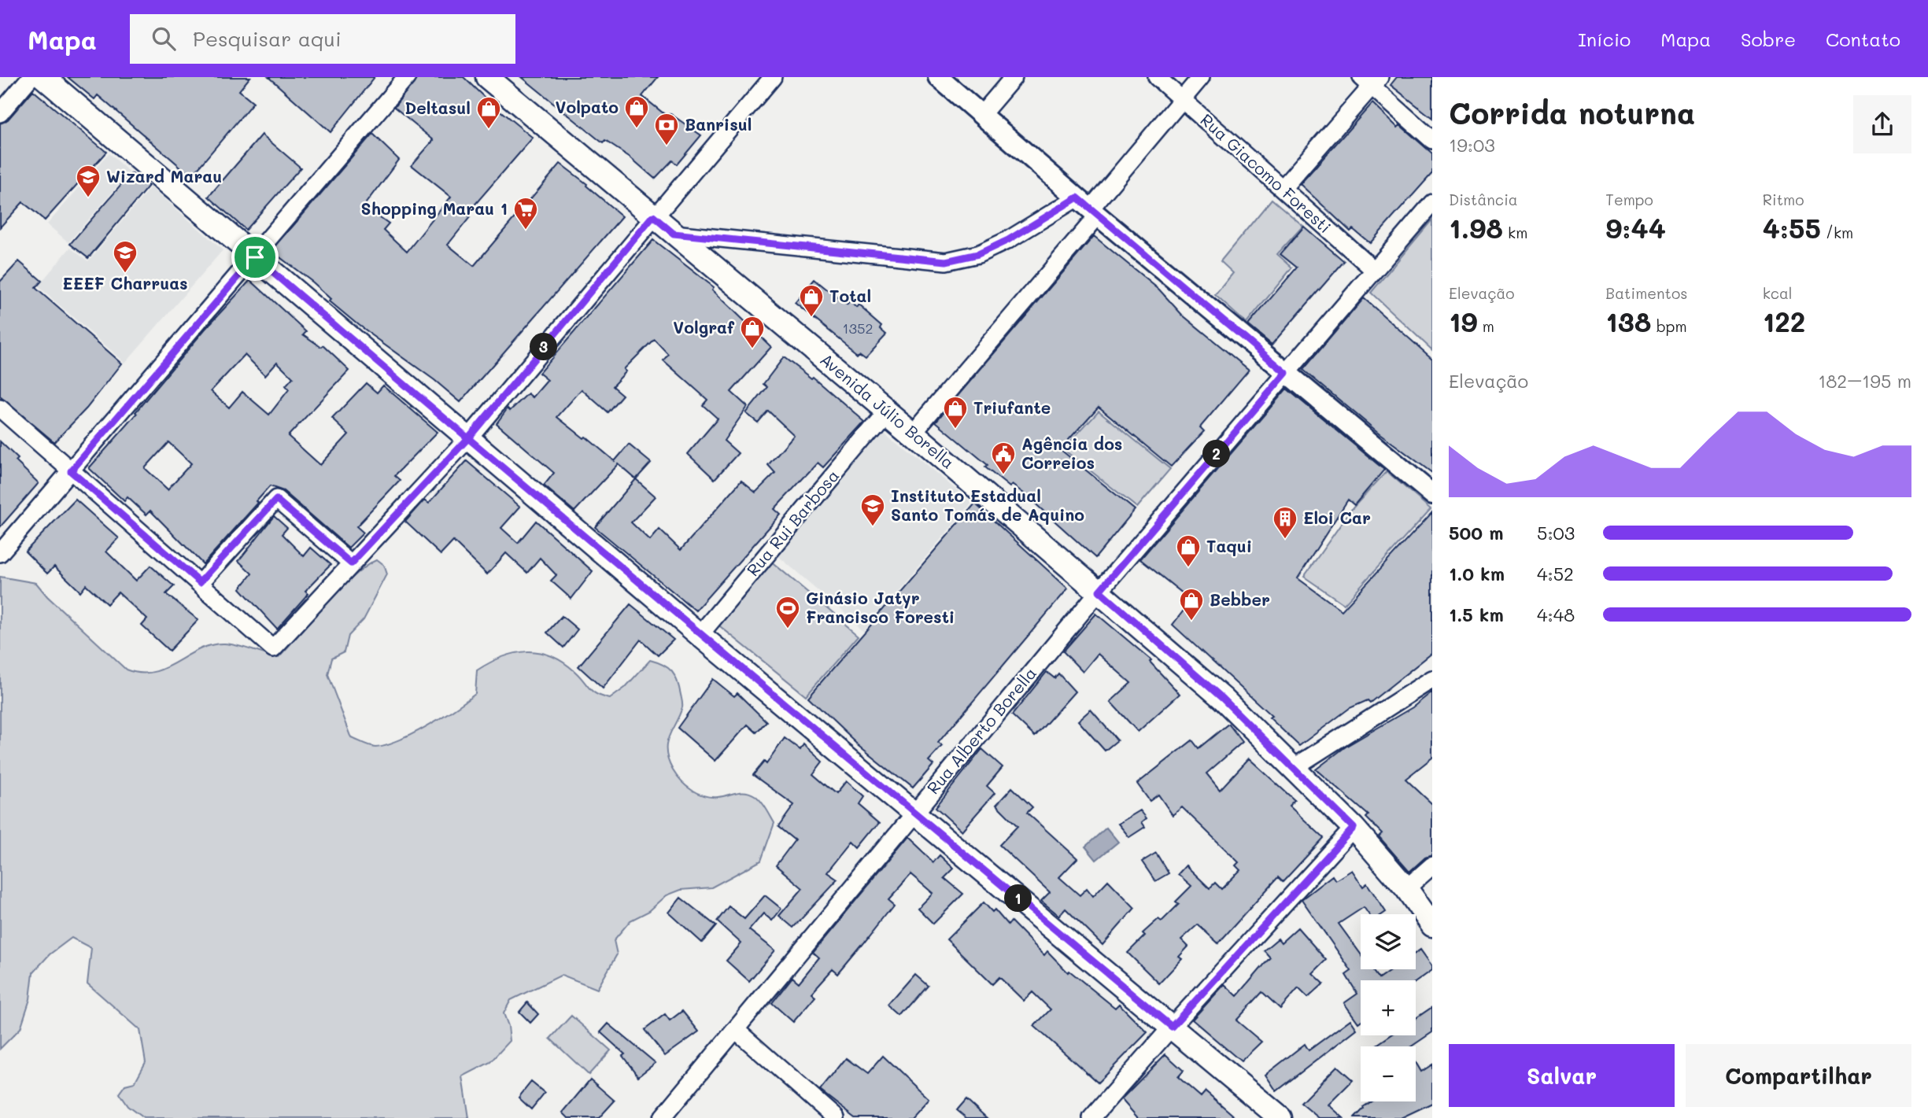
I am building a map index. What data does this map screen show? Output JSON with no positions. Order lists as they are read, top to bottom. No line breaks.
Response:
{"streets":{"main road":["Avenida Júlio Borella"],"street":["Rua Giacomo Foresti","Rua Rui Barbosa","Rua Alberto Borella"]},"crossings":[["Rua Giacomo Foresti","Rua Alberto Borella"],["Avenida Júlio Borella","Rua Rui Barbosa"],["Avenida Júlio Borella","Rua Alberto Borella"]],"places":{"shop":["Volpato","Deltasul","Total","Volgraf","Triufante","Taqui","Bebber"],"bank":["Banrisul"],"school or university":["Wizard Marau","EEEF Charruas","Instituto Estadual Santo Tomás de Aquino"],"supermarket":["Shopping Marau 1"],"public building":["Agência dos Correios"],"building":["Eloi Car"],"sports":["Ginásio Jatyr Francisco Foresti"]},"house_numbers":["1352"],"page":{"header":"Mapa","search":"Pesquisar aqui","nav":["Início","Mapa","Sobre","Contato"],"heading":["Corrida noturna","19:03"],"stats":[["Distância","1.98 km"],["Tempo","9:44"],["Ritmo","4:55 /km"],["Elevação","19 m"],["Batimentos","138 bpm"],["kcal","122"]],"pins":["3","2","1"],"chart":["Elevação","182–195 m"],"list":[{"name":"500 m","note":"5:03"},{"name":"1.0 km","note":"4:52"},{"name":"1.5 km","note":"4:48"}],"map_buttons":["+","−"],"buttons":["Salvar","Compartilhar"]}}
